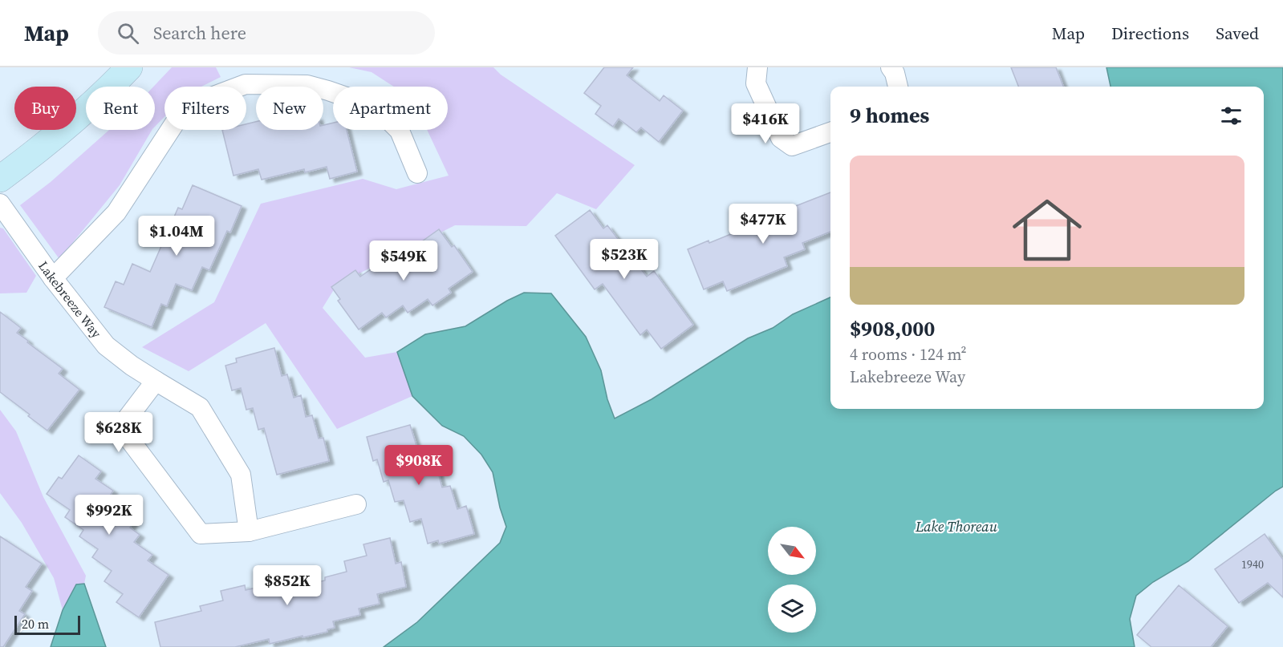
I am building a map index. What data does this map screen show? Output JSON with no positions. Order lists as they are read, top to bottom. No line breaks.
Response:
{"streets":{"street":["Lakebreeze Way"]},"water":["Lake Thoreau"],"house_numbers":["1940"],"scale_bar":"20 m","north":"bottom right","page":{"header":"Map","search":"Search here","nav":["Map","Directions","Saved"],"chip":["Buy","Rent","Filters","New","Apartment"],"heading":"9 homes","price":["$416K","$477K","$1.04M","$523K","$549K","$628K","$908K","$992K","$852K"],"list":[{"name":"$908,000","note":"4 rooms · 124 m² · Lakebreeze Way"}],"scale":"20 m"}}
